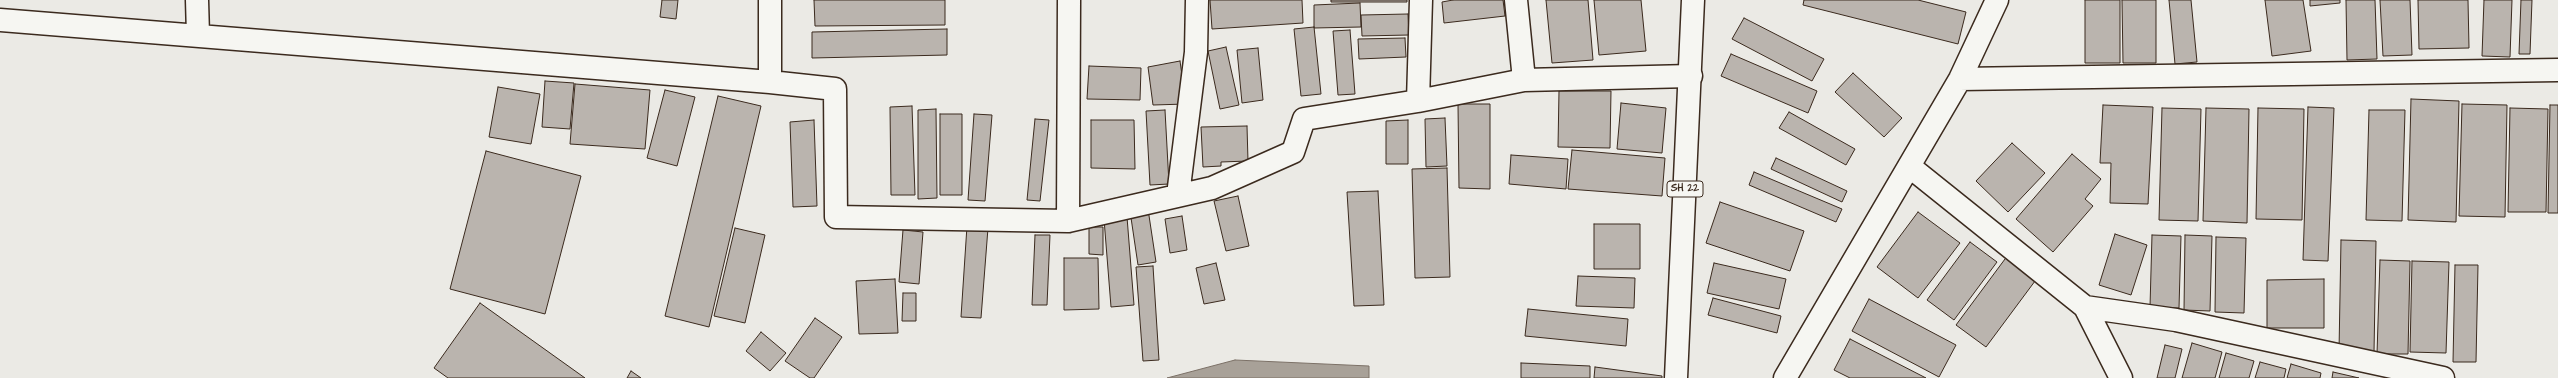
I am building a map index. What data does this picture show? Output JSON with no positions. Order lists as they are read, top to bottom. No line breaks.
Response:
{"streets":{"street":["SH 22"]}}
